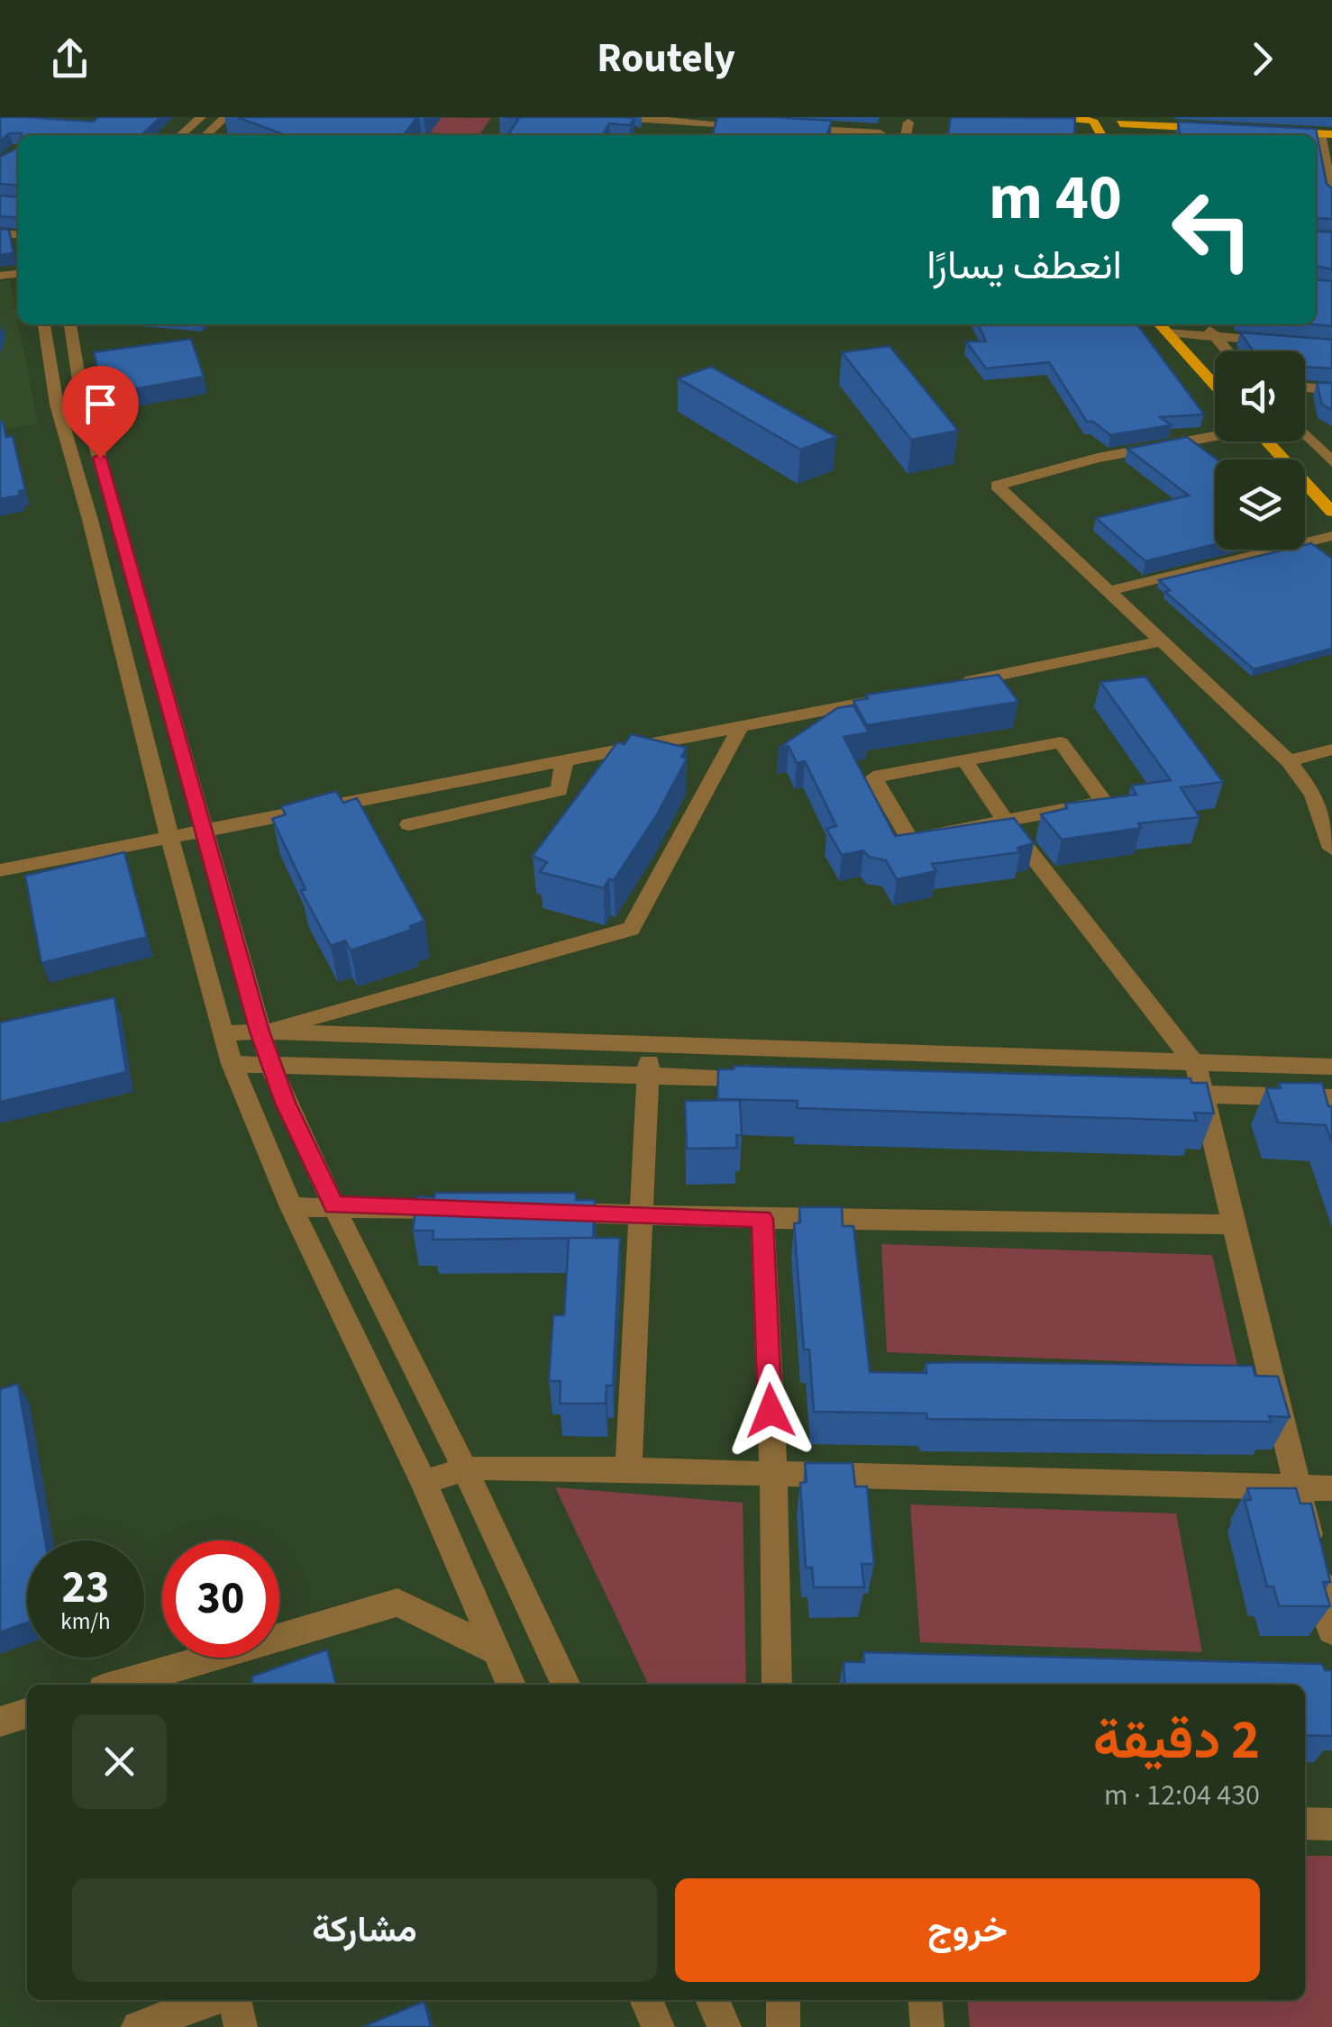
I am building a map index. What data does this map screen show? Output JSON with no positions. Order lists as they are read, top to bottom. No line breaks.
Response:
{"page":{"header":"Routely","turn":["40 m","انعطف يسارًا"],"speed":"23 km/h","limit":"30","heading":["2 دقيقة","430 m · 12:04"],"buttons":["خروج","مشاركة"]}}
